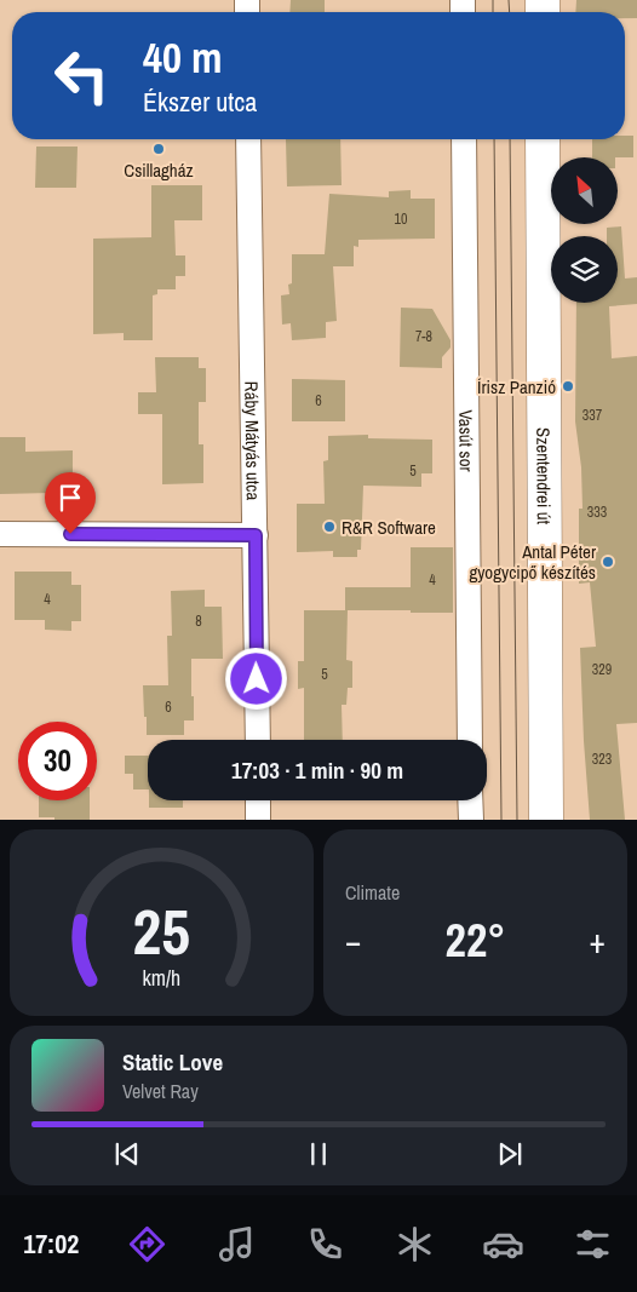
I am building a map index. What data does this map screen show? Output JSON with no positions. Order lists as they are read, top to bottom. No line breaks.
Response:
{"streets":{"main road":["Szentendrei út"],"street":["Ráby Mátyás utca","Vasút sor"]},"places":["Csillagház","Írisz Panzió","R&R Software","Antal Péter gyogycipő készítés"],"house_numbers":["10","7-8","6","337","5","333","4","4","8","329","5","6","323"],"north":"top left","page":{"turn":["40 m","Ékszer utca"],"limit":"30","trip":"17:03 · 1 min · 90 m","tile":"Climate","heat":["−","22°","+"],"song":["Static Love","Velvet Ray"],"tabs":"17:02","gauge":["25","km/h"]}}
